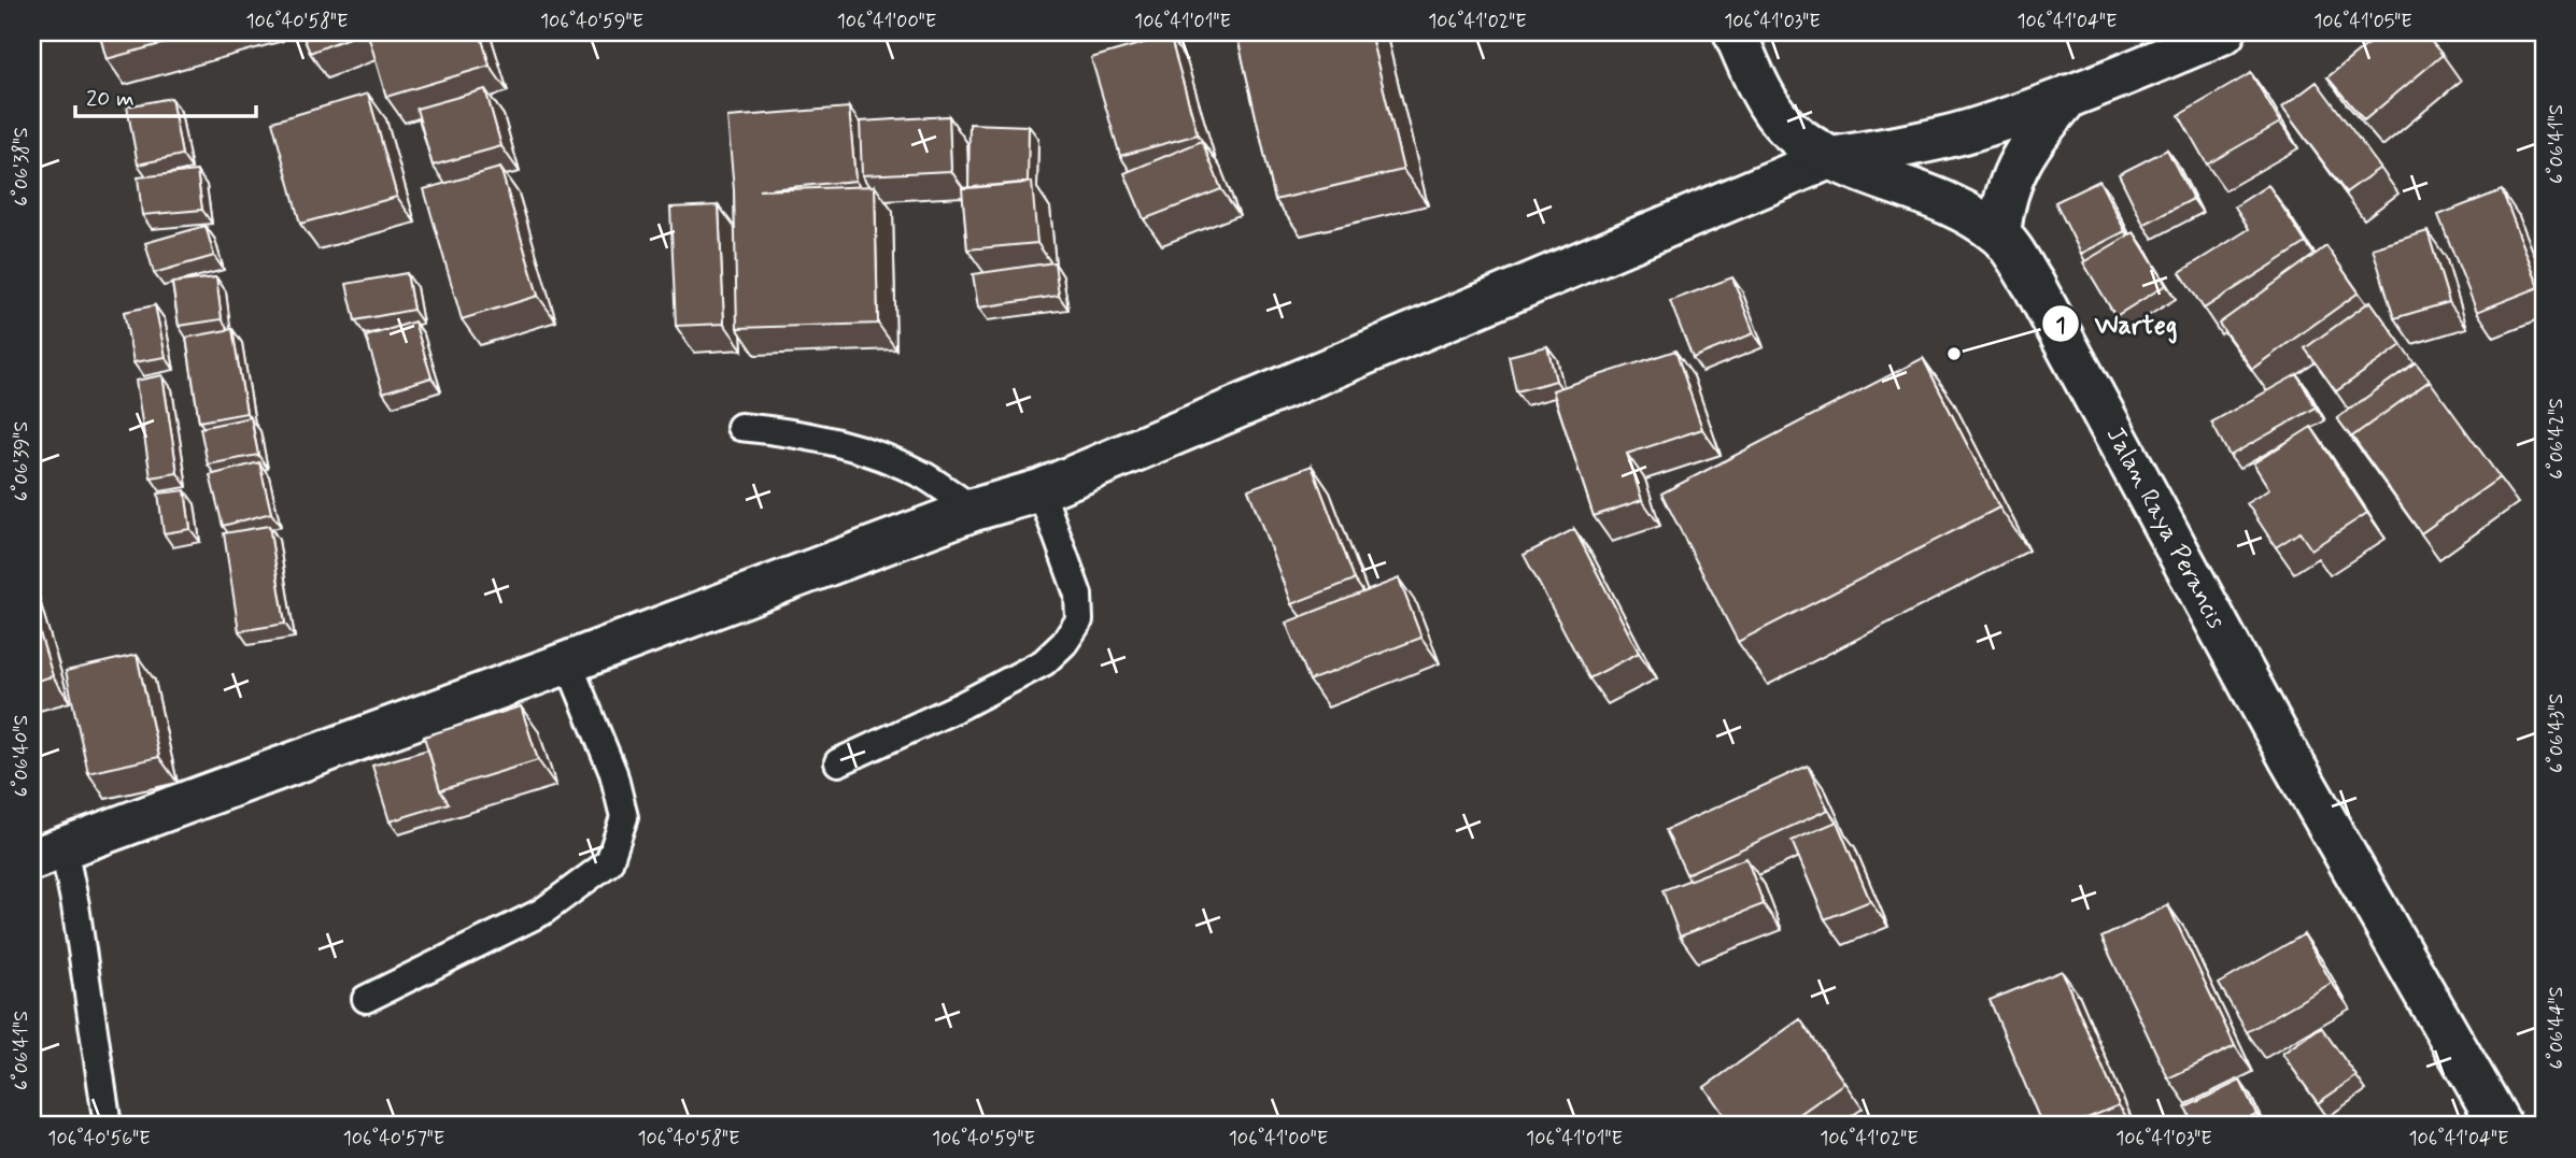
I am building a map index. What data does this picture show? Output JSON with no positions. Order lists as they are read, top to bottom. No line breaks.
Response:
{"streets":{"street":["Jalan Raya Perancis"]},"places":["Warteg"],"scale_bar":"20 m","coordinates":["106°40'58\"E","106°40'59\"E","106°41'00\"E","106°41'01\"E","106°41'02\"E","106°41'03\"E","106°41'04\"E","106°41'05\"E","6°06'41\"S","6°06'38\"S","6°06'42\"S","6°06'39\"S","6°06'43\"S","6°06'40\"S","6°06'44\"S","106°40'56\"E","106°40'57\"E"]}
